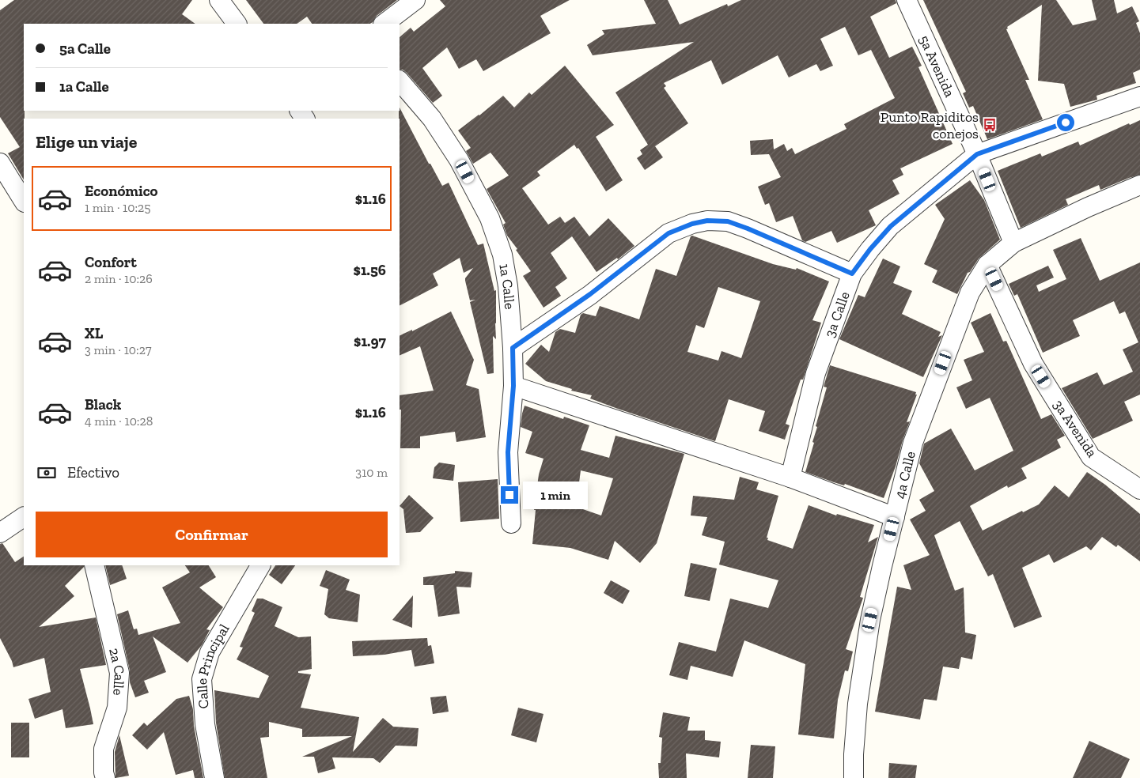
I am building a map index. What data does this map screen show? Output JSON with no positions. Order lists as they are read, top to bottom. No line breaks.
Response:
{"streets":{"street":["5a Avenida","1a Calle","3a Calle","3a Avenida","4a Calle","Calle Principal","2a Calle"]},"crossings":[["5a Avenida","3a Calle"],["5a Avenida","4a Calle"],["3a Avenida","4a Calle"]],"places":{"bus stop":["Punto Rapiditos conejos"]},"page":{"banner":["5a Calle","1a Calle"],"heading":"Elige un viaje","list":[{"name":"Económico","note":"1 min · 10:25","value":"$1.16"},{"name":"Confort","note":"2 min · 10:26","value":"$1.56"},{"name":"XL","note":"3 min · 10:27","value":"$1.97"},{"name":"Black","note":"4 min · 10:28","value":"$1.16"}],"pay":["Efectivo","310 m"],"bubble":"1 min","buttons":"Confirmar"}}
